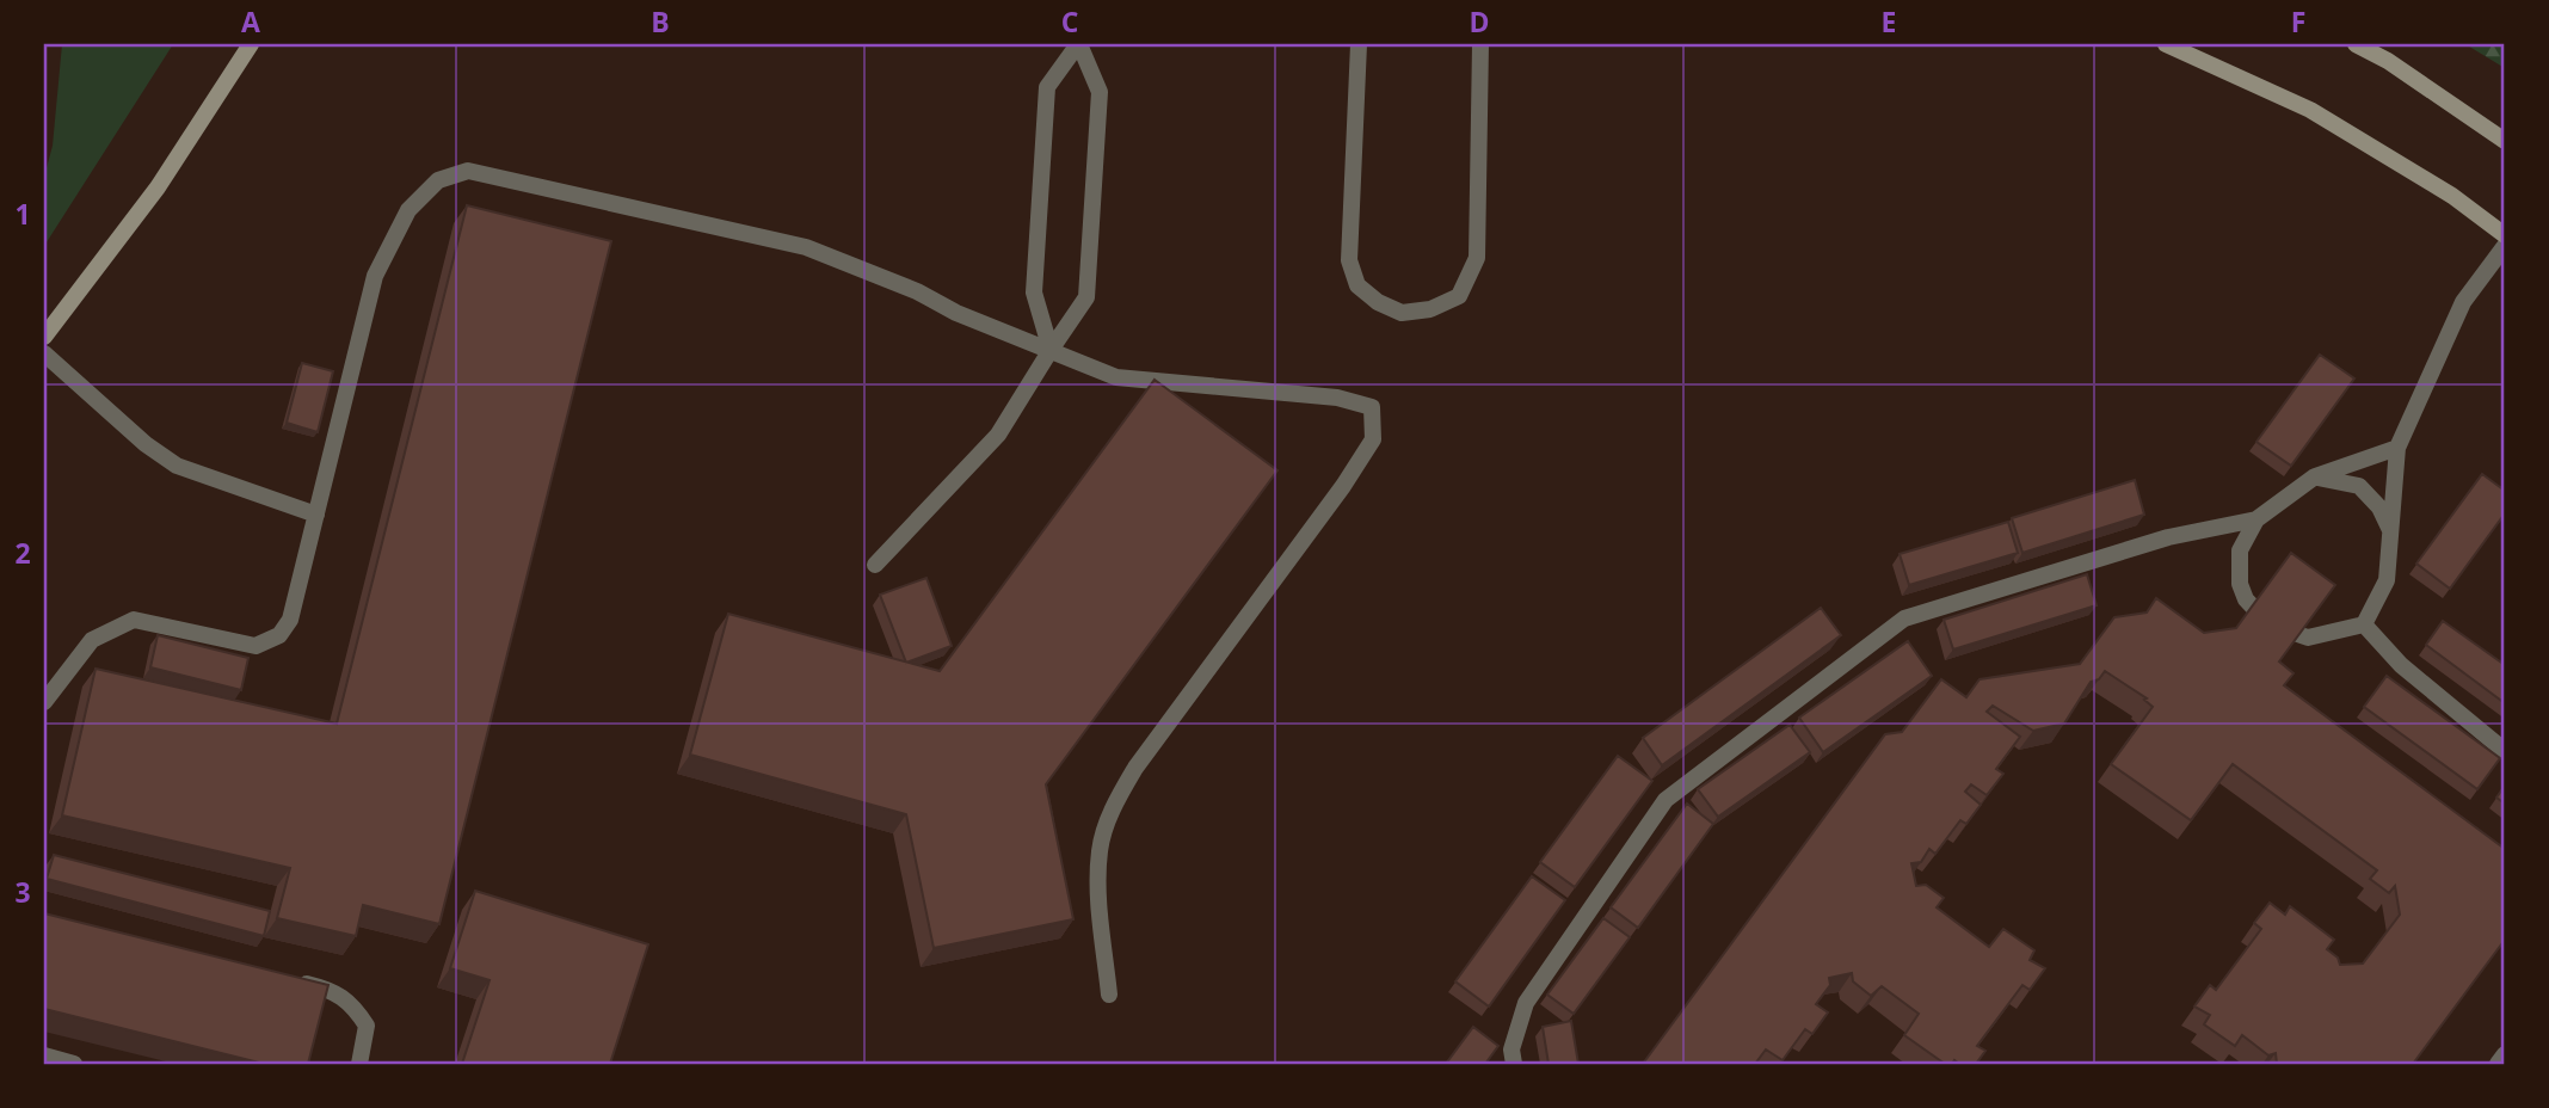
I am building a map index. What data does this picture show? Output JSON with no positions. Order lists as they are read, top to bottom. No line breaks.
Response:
{"grid":{"columns":["A","B","C","D","E","F"],"rows":["1","2","3"]}}
